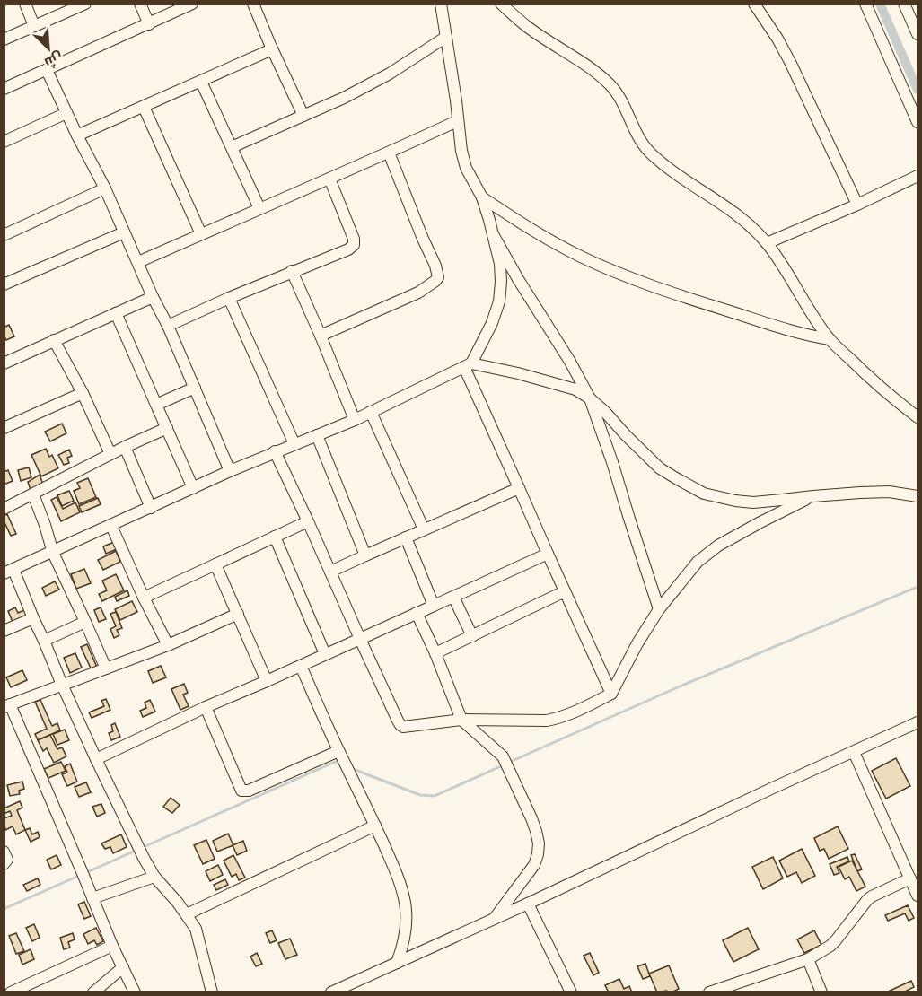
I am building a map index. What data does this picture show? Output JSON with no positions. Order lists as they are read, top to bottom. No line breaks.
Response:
{"north":"bottom right"}
